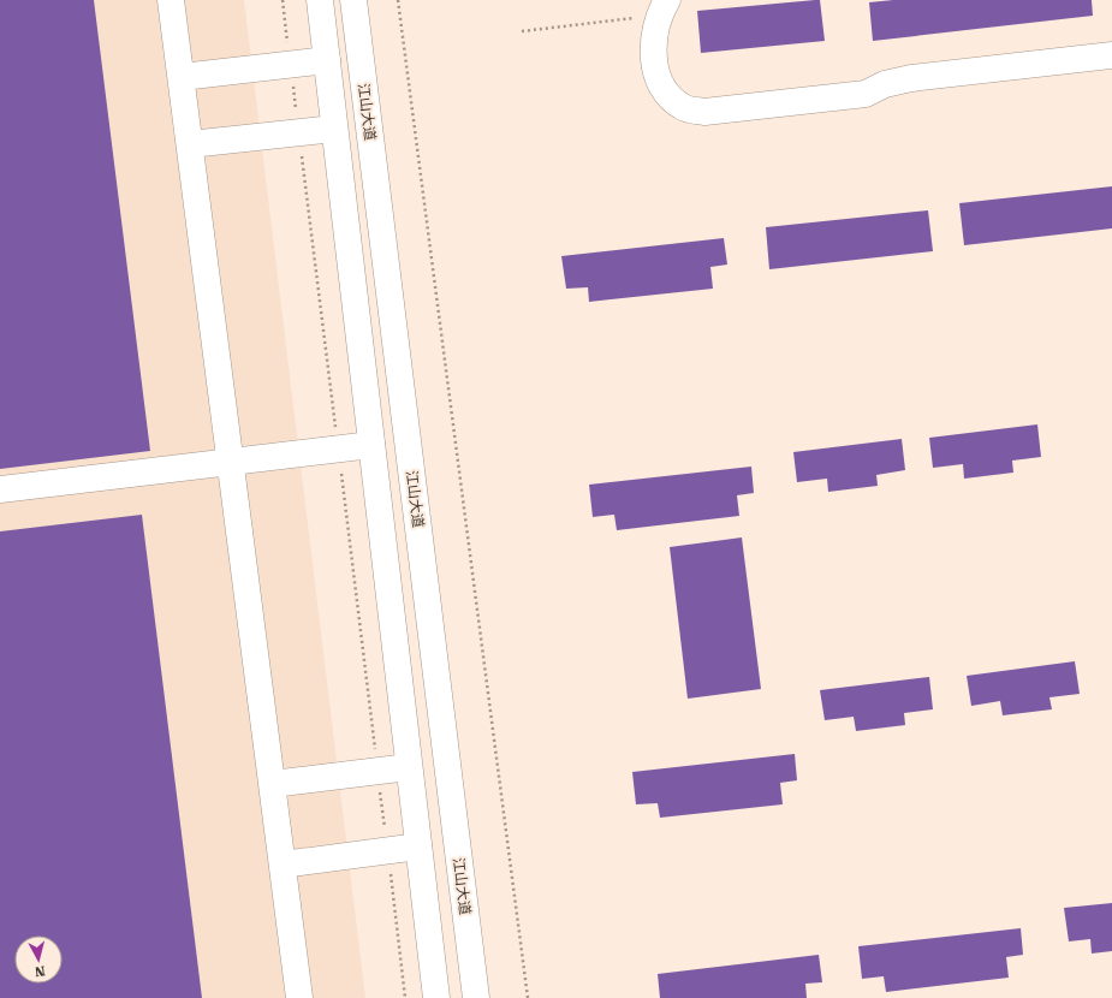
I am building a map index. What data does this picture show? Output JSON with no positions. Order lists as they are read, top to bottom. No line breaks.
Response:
{"streets":{"main road":["江山大道"]},"north":"bottom"}
